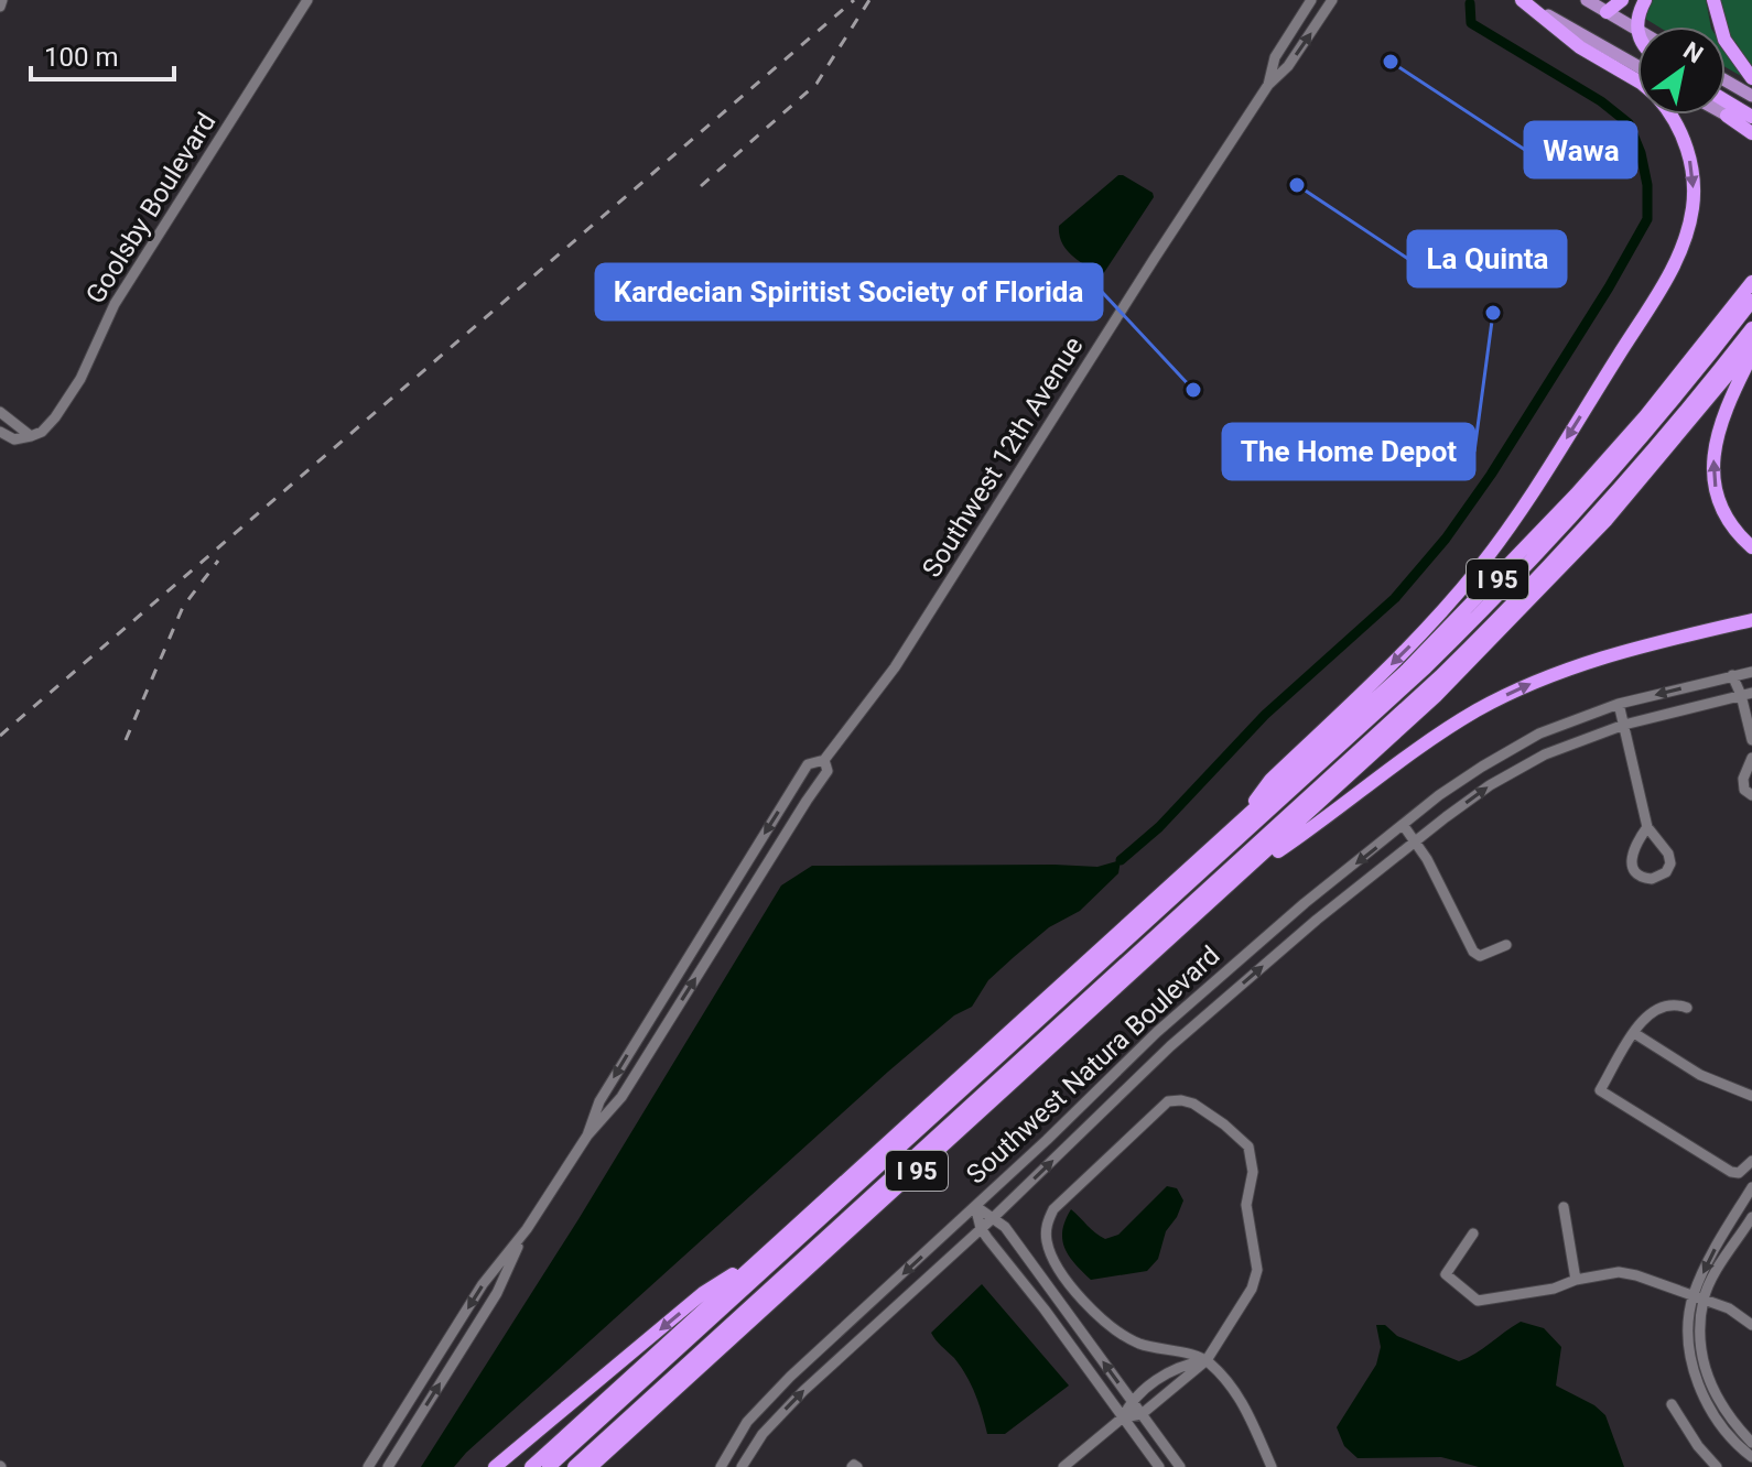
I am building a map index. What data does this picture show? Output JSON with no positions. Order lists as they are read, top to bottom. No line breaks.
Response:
{"streets":{"highway":["I 95"],"street":["Goolsby Boulevard","Southwest 12th Avenue","Southwest Natura Boulevard"]},"places":["Wawa","La Quinta","The Home Depot","Kardecian Spiritist Society of Florida"],"scale_bar":"100 m","north":"top right"}
